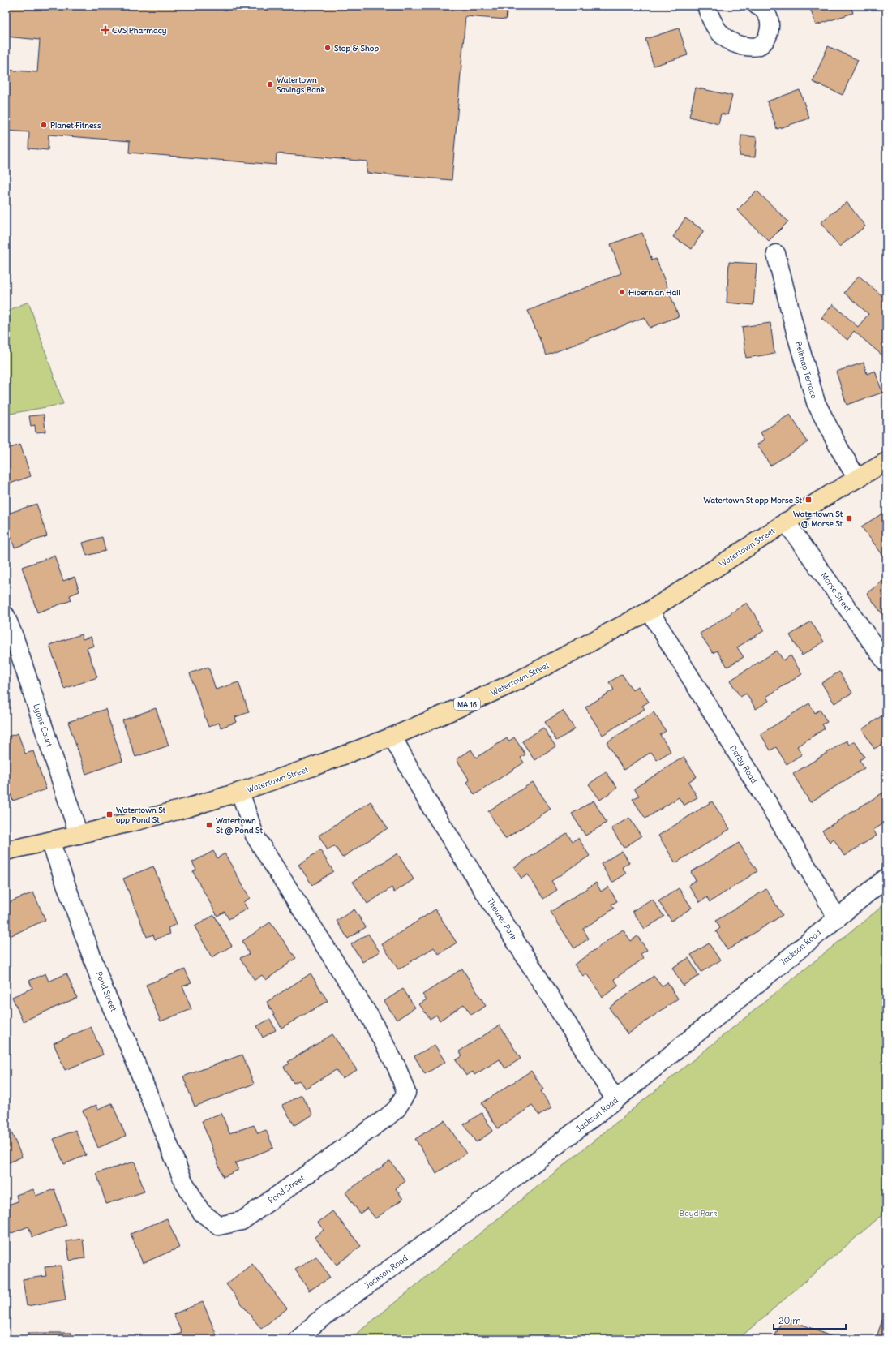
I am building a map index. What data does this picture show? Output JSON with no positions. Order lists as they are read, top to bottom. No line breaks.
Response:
{"streets":{"main road":["Watertown Street","MA 16"],"street":["Belknap Terrace","Morse Street","Lyons Court","Derby Road","Theurer Park","Jackson Road","Pond Street"]},"crossings":[["Belknap Terrace","Watertown Street"],["Watertown Street","Morse Street"],["Watertown Street","Lyons Court"],["Watertown Street","Derby Road"],["Watertown Street","Theurer Park"],["Watertown Street","Pond Street"],["Derby Road","Jackson Road"],["Theurer Park","Jackson Road"]],"parks":["Boyd Park"],"places":{"health":["CVS Pharmacy"],"other":["Stop & Shop","Watertown Savings Bank","Planet Fitness","Hibernian Hall"],"transit":["Watertown St opp Morse St","Watertown St @ Morse St","Watertown St opp Pond St","Watertown St @ Pond St"]},"scale_bar":"20 m"}
